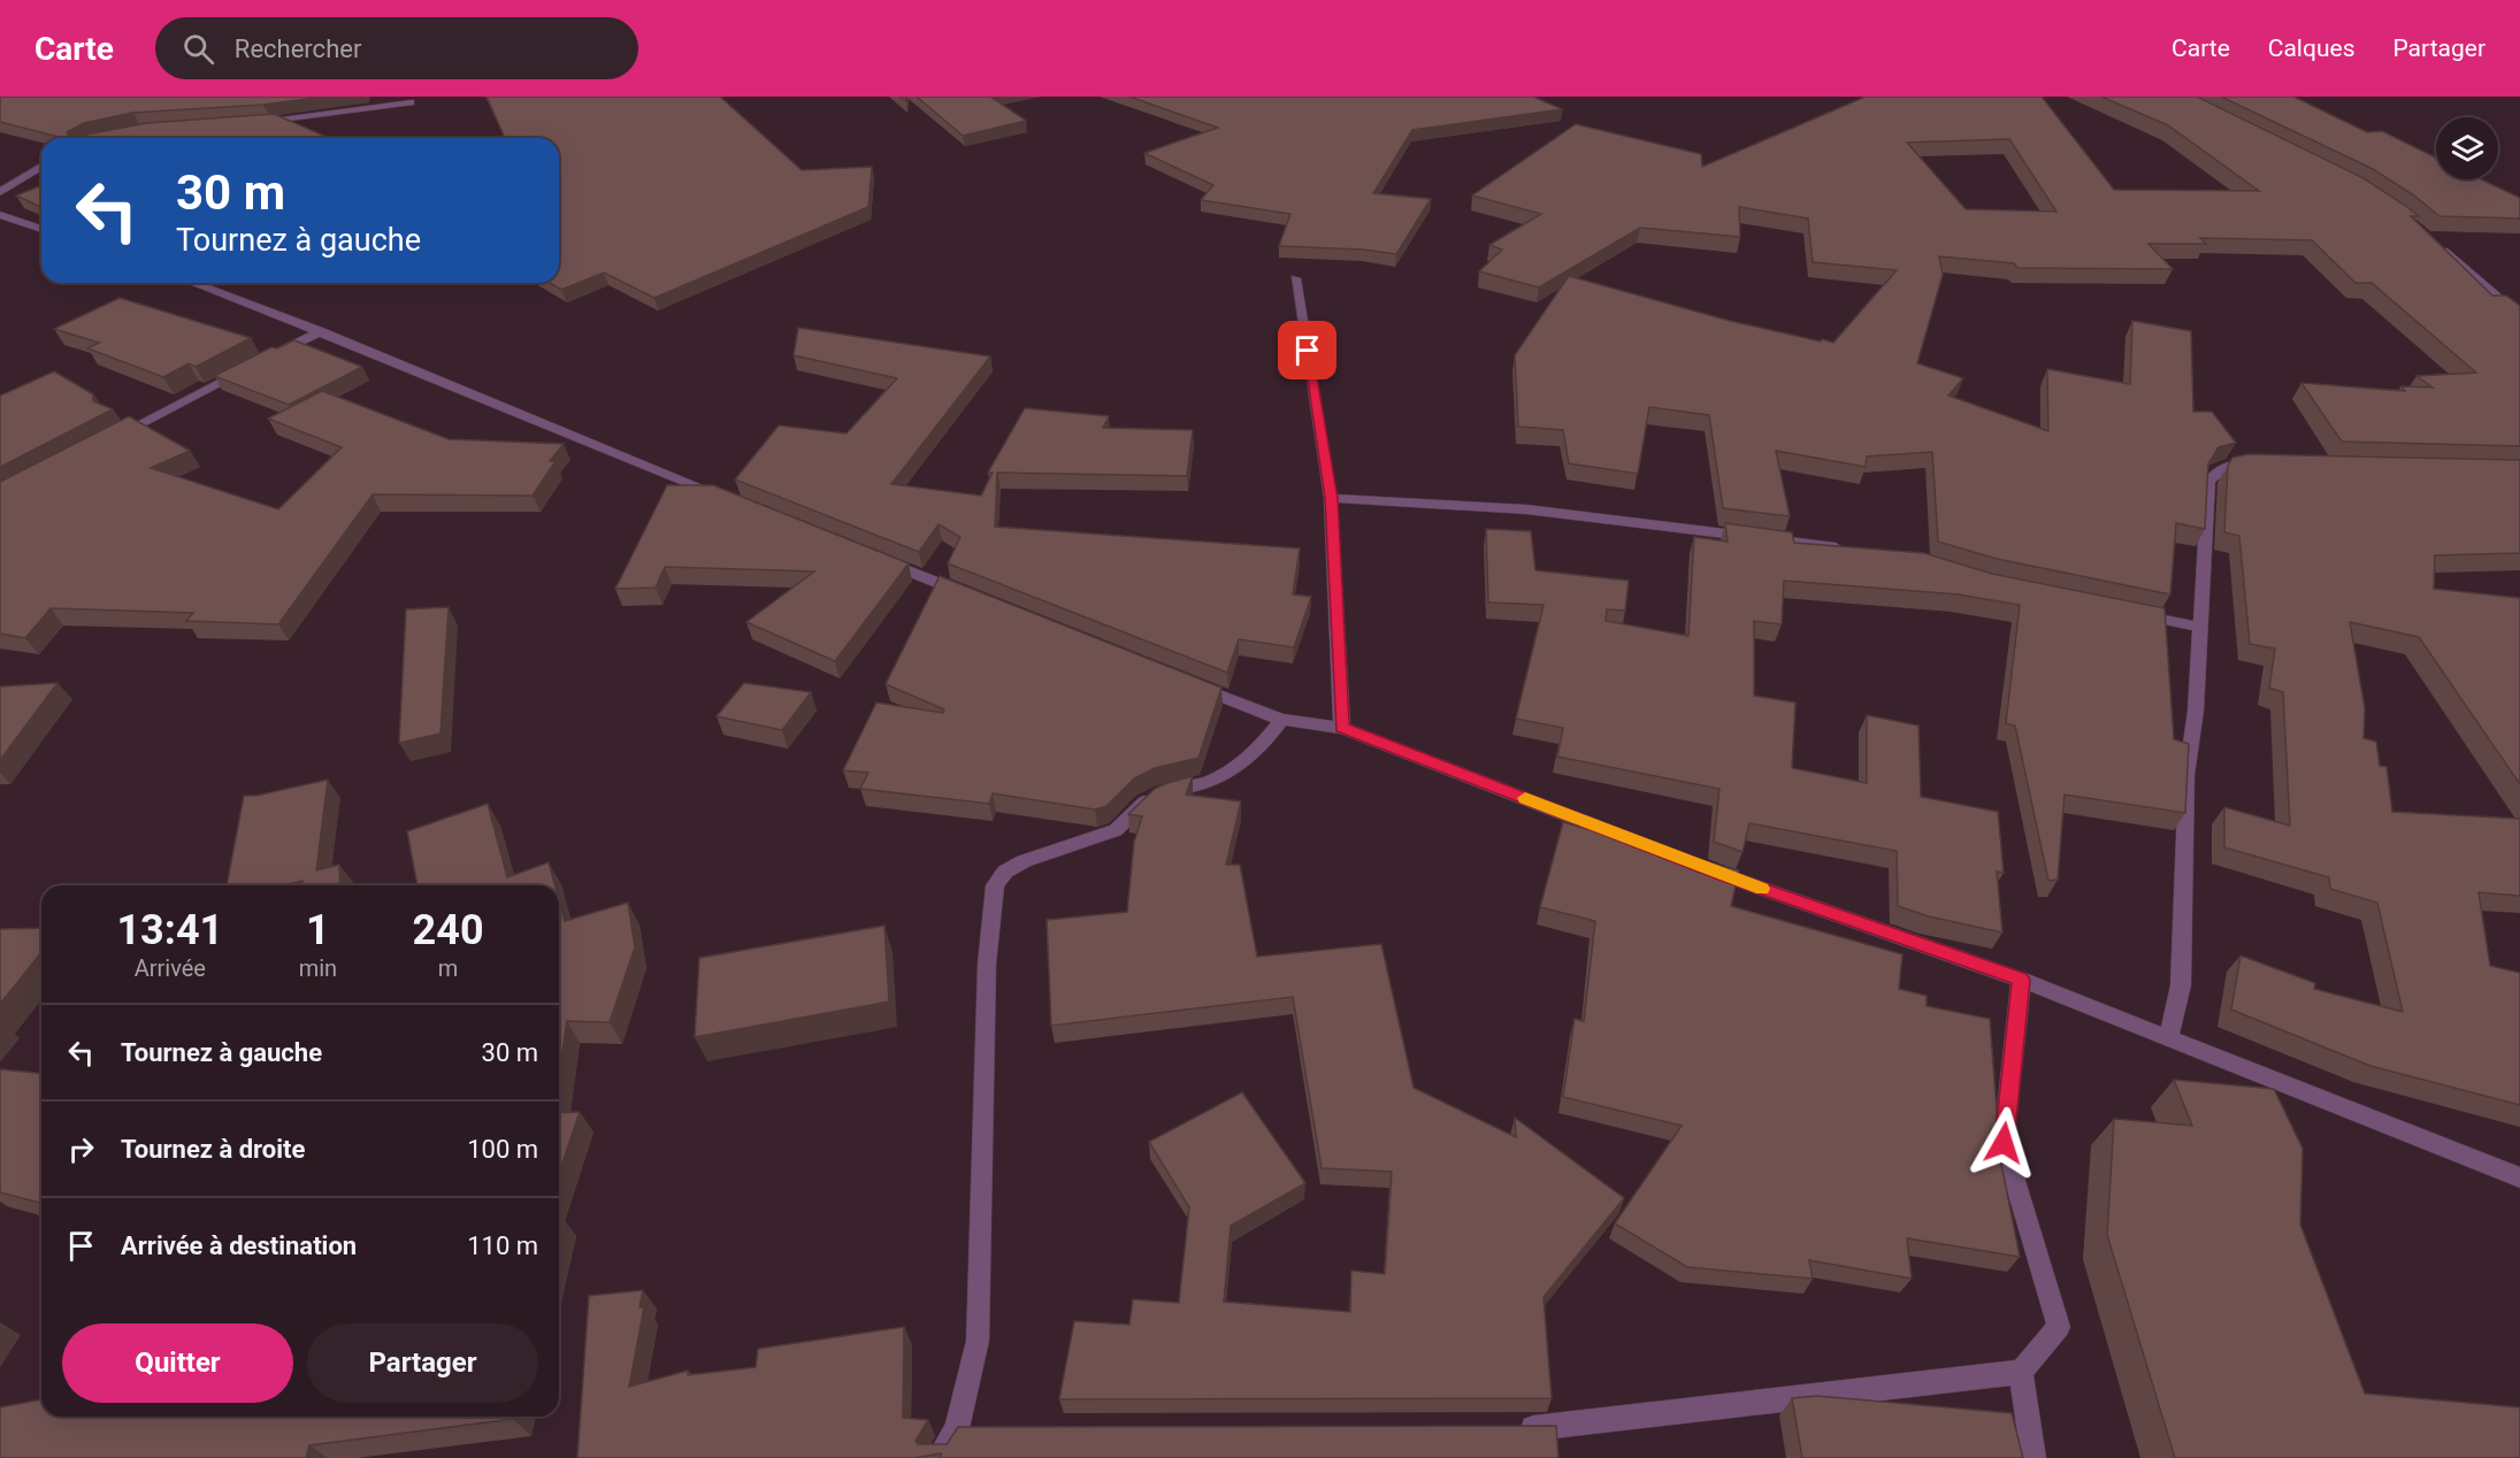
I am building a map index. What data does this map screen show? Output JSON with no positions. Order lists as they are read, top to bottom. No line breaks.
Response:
{"page":{"header":"Carte","search":"Rechercher","nav":["Carte","Calques","Partager"],"turn":["30 m","Tournez à gauche"],"eta":["13:41","Arrivée","1","min","240","m"],"list":[{"name":"Tournez à gauche","value":"30 m"},{"name":"Tournez à droite","value":"100 m"},{"name":"Arrivée à destination","value":"110 m"}],"buttons":["Quitter","Partager"]}}
